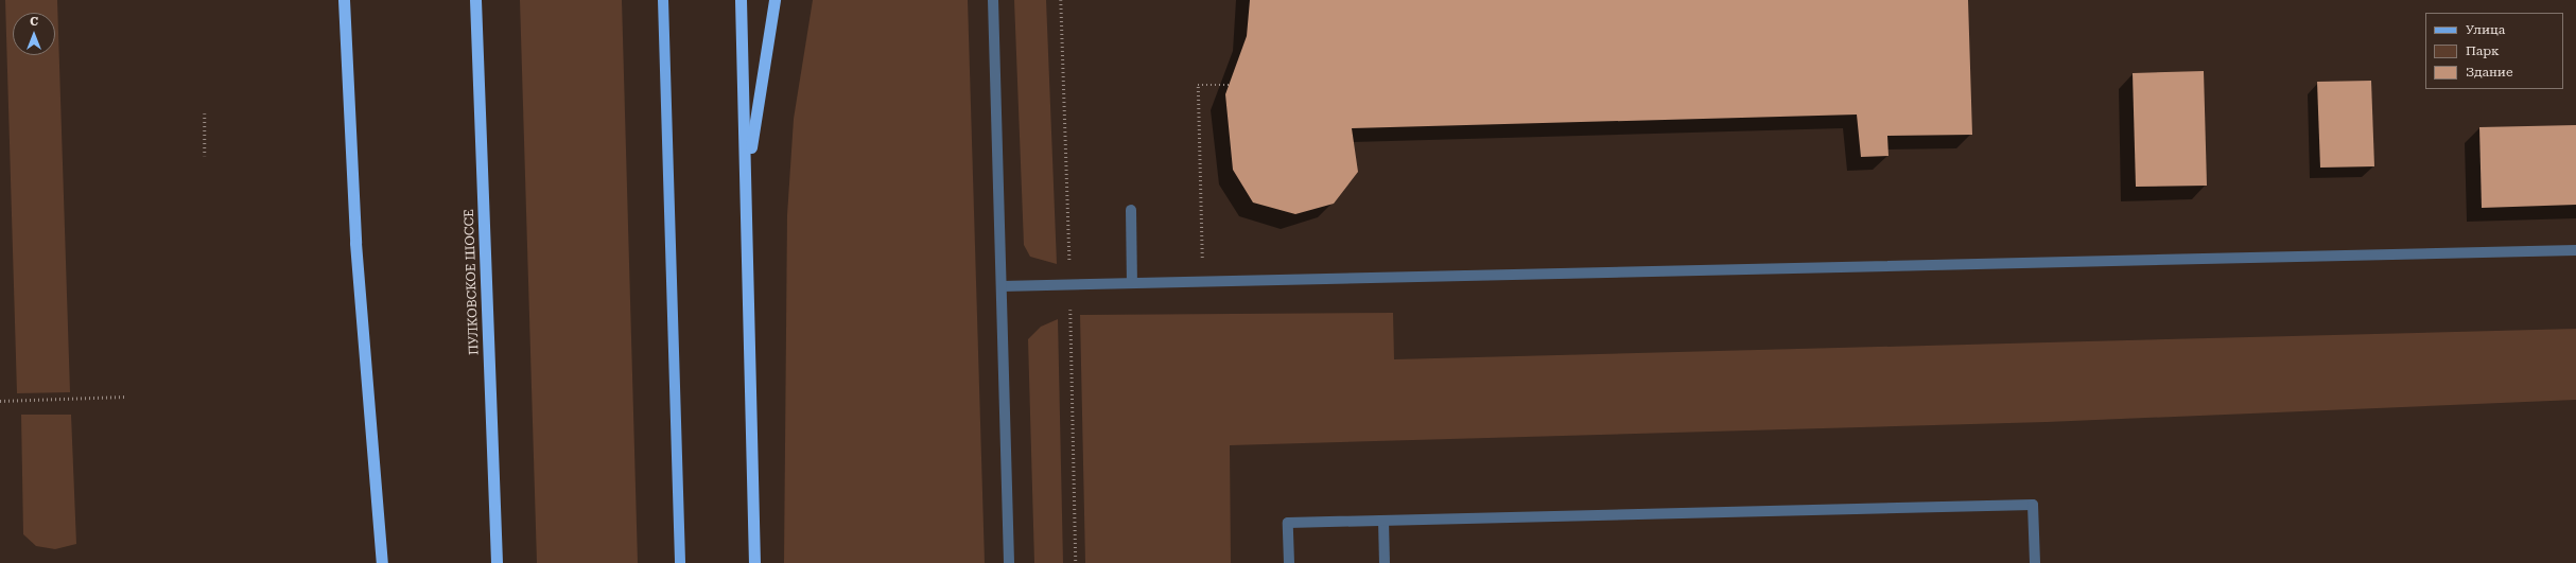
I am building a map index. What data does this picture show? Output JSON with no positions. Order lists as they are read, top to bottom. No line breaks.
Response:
{"streets":{"highway":["ПУЛКОВСКОЕ ШОССЕ"]},"legend":["Улица","Парк","Здание"],"north":"top"}
